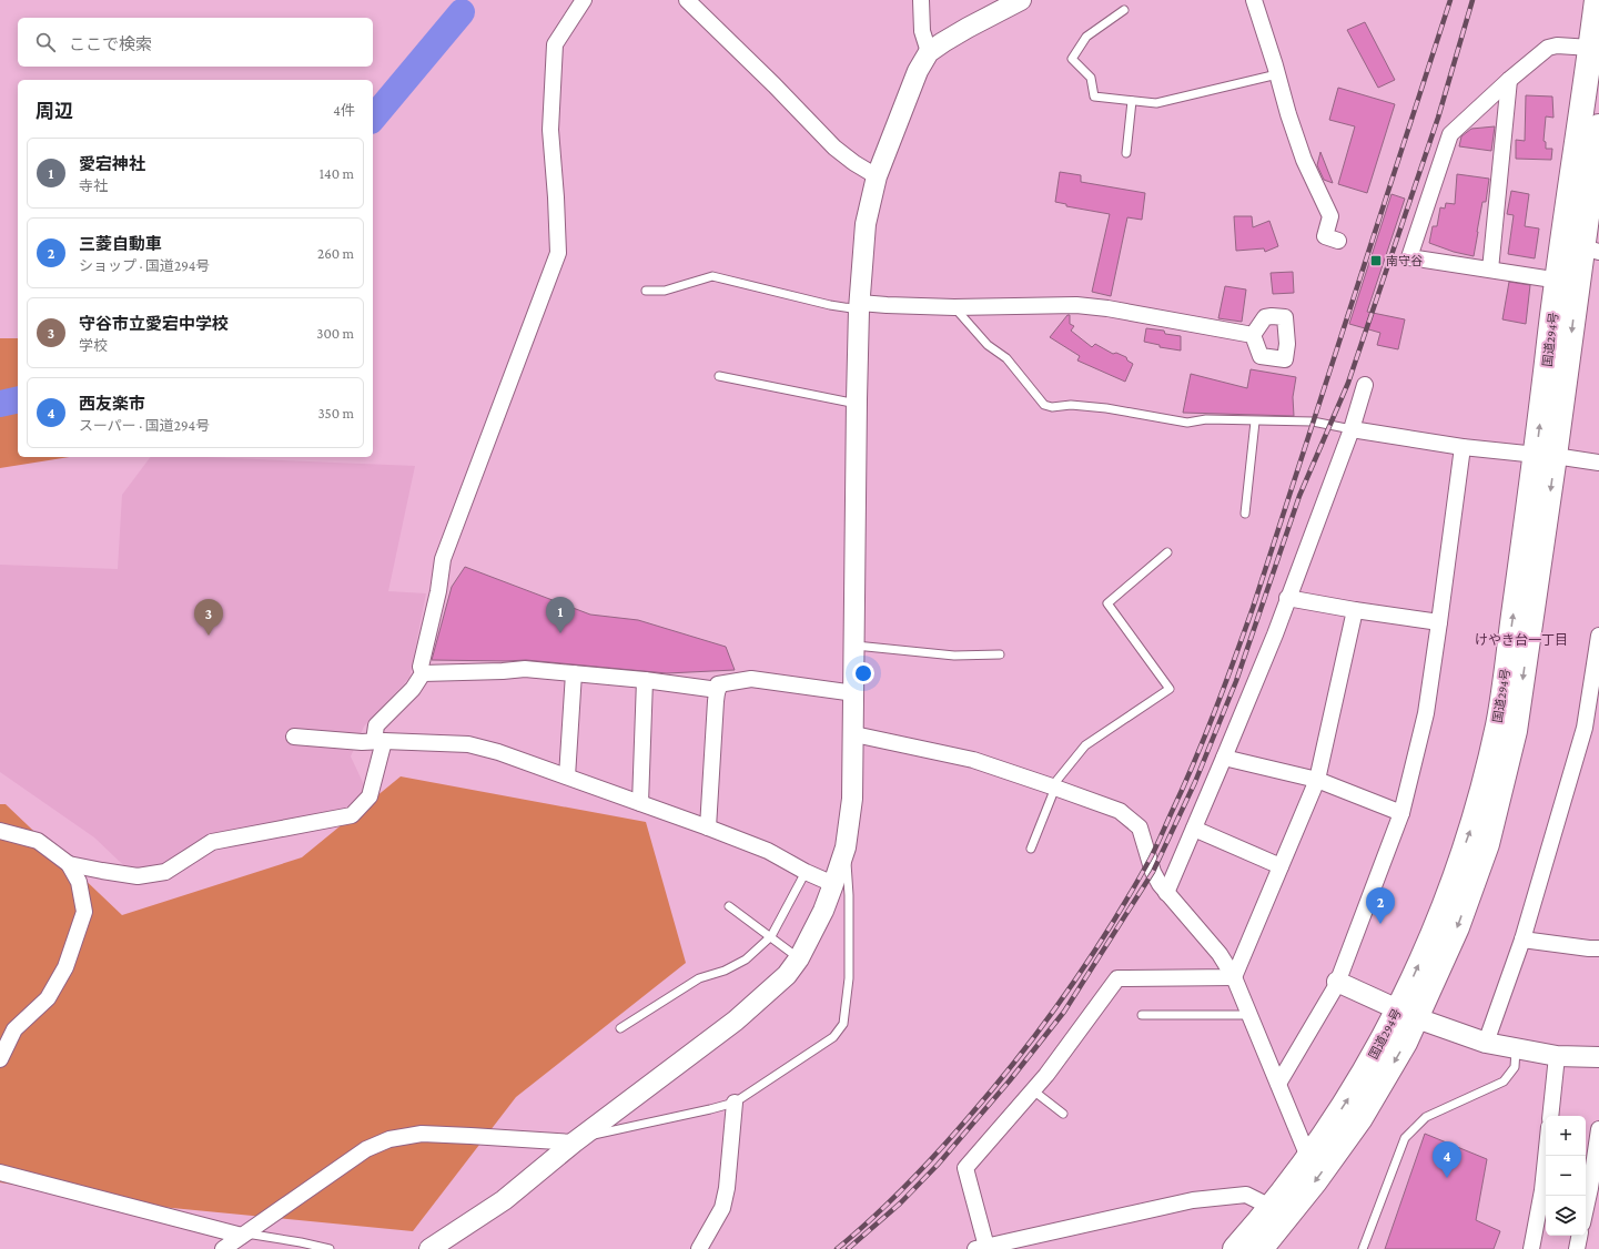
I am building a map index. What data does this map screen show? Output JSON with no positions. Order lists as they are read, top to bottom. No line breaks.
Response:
{"streets":{"highway":["国道294号"]},"districts":["けやき台一丁目"],"places":{"transit":["南守谷"]},"page":{"search":"ここで検索","heading":["周辺","4件"],"list":[{"mark":"1","name":"愛宕神社","note":"寺社","value":"140 m"},{"mark":"2","name":"三菱自動車","note":"ショップ · 国道294号","value":"260 m"},{"mark":"3","name":"守谷市立愛宕中学校","note":"学校","value":"300 m"},{"mark":"4","name":"西友楽市","note":"スーパー · 国道294号","value":"350 m"}],"pins":["1","3","2","4"],"map_buttons":["+","−"]}}
